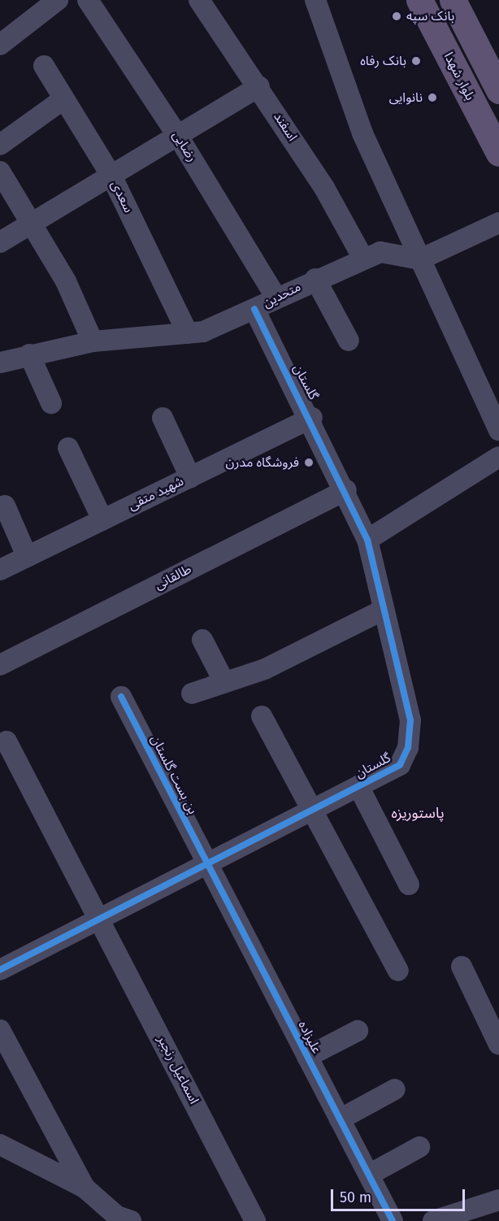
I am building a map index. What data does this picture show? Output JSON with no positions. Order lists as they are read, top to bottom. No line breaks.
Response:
{"streets":{"main road":["بلوار شهدا"],"street":["اسفند","رضایی","سعدی","متحدین","گلستان","شهید متقی","طالقانی","بن بست گلستان","علیزاده","اسماعیل رنجبر"]},"crossings":[["اسفند","متحدین"],["رضایی","متحدین"],["سعدی","متحدین"],["متحدین","گلستان"],["گلستان","شهید متقی"],["گلستان","طالقانی"],["گلستان","بن بست گلستان"],["گلستان","علیزاده"],["گلستان","اسماعیل رنجبر"],["بن بست گلستان","علیزاده"]],"districts":["پاستوریزه"],"places":["بانک سپه","بانک رفاه","نانوایی","فروشگاه مدرن"],"scale_bar":"50 m"}
